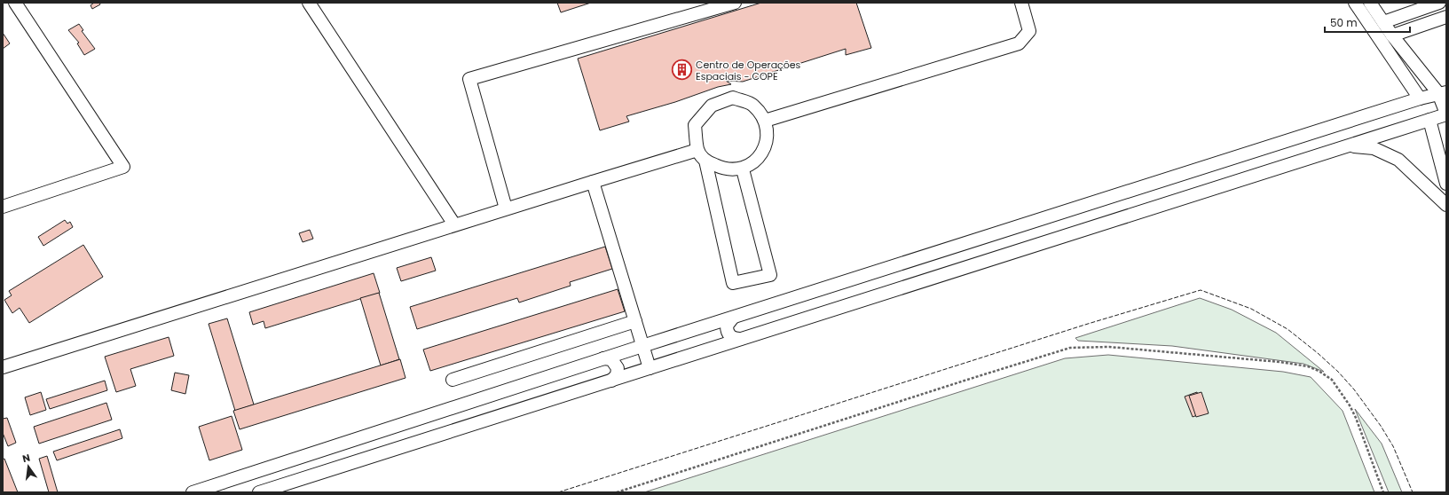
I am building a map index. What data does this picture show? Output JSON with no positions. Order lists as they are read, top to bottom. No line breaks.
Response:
{"places":{"building":["Centro de Operações Espaciais - COPE"]},"scale_bar":"50 m","north":"top"}
